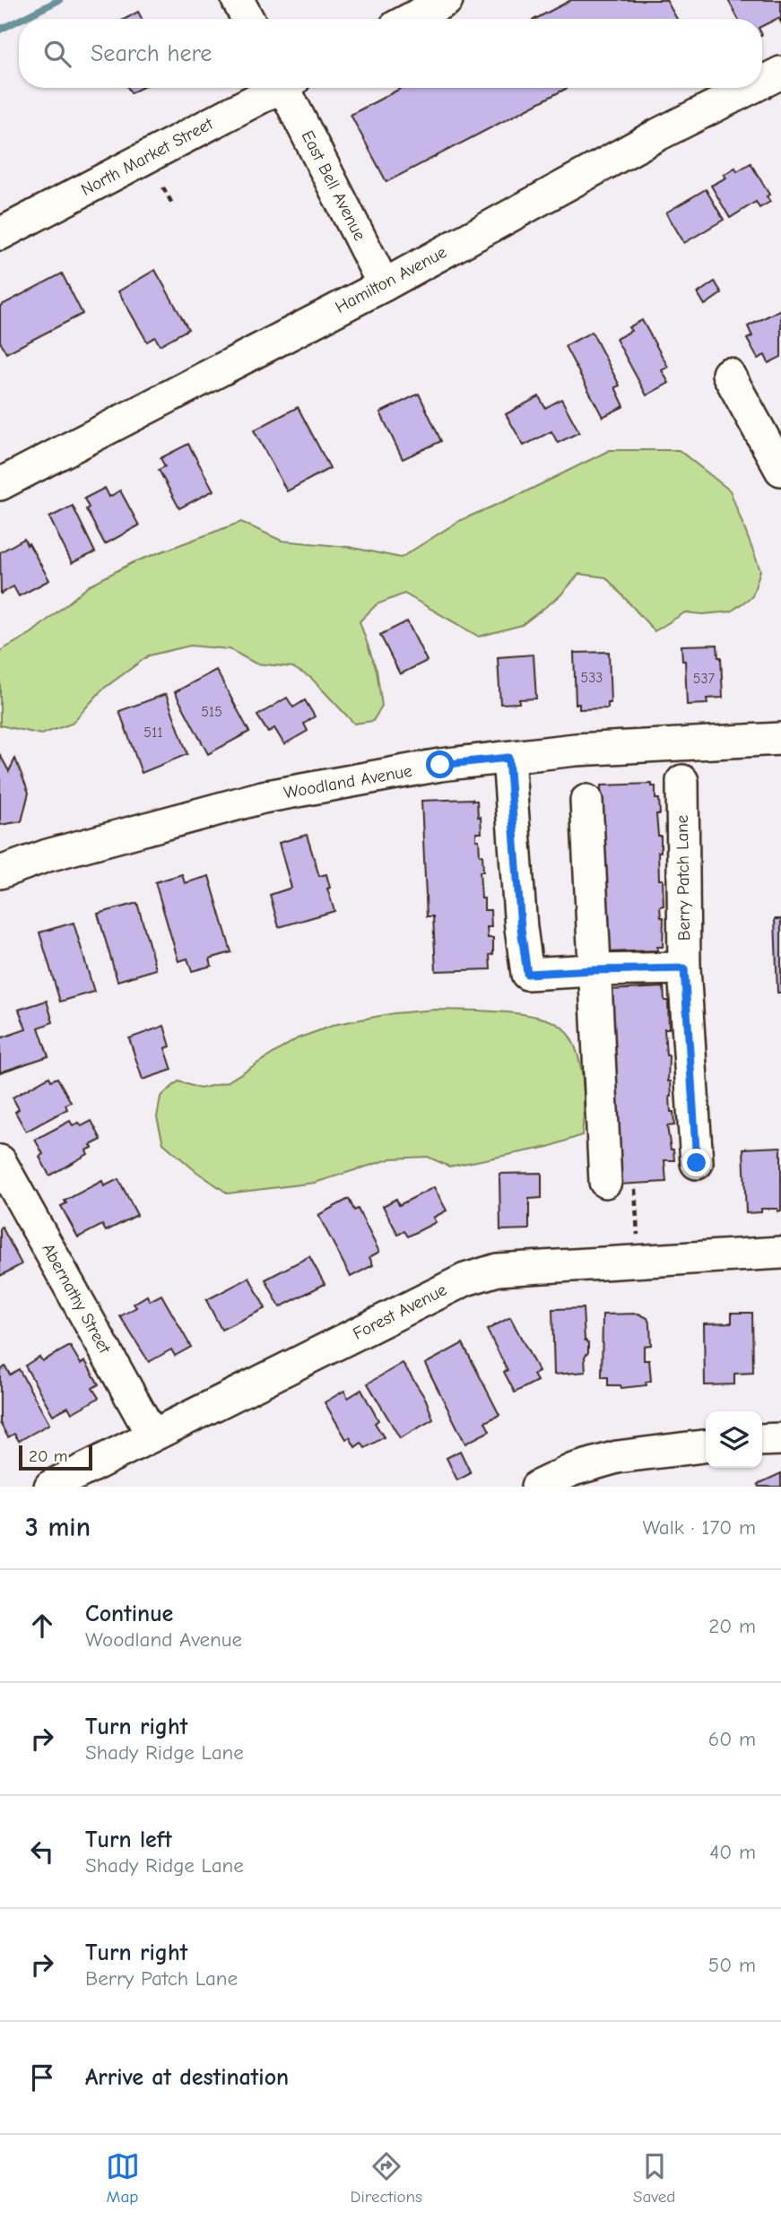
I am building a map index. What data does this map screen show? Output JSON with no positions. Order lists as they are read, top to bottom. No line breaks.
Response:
{"streets":{"street":["North Market Street","East Bell Avenue","Hamilton Avenue","Woodland Avenue","Berry Patch Lane","Abernathy Street","Forest Avenue"]},"crossings":[["East Bell Avenue","Hamilton Avenue"],["Abernathy Street","Forest Avenue"]],"house_numbers":["533","537","515","511"],"scale_bar":"20 m","page":{"search":"Search here","scale":"20 m","heading":["3 min","Walk · 170 m"],"list":[["Continue","Woodland Avenue","20 m"],["Turn right","Shady Ridge Lane","60 m"],["Turn left","Shady Ridge Lane","40 m"],["Turn right","Berry Patch Lane","50 m"],"Arrive at destination"],"nav":["Map","Directions","Saved"]}}
